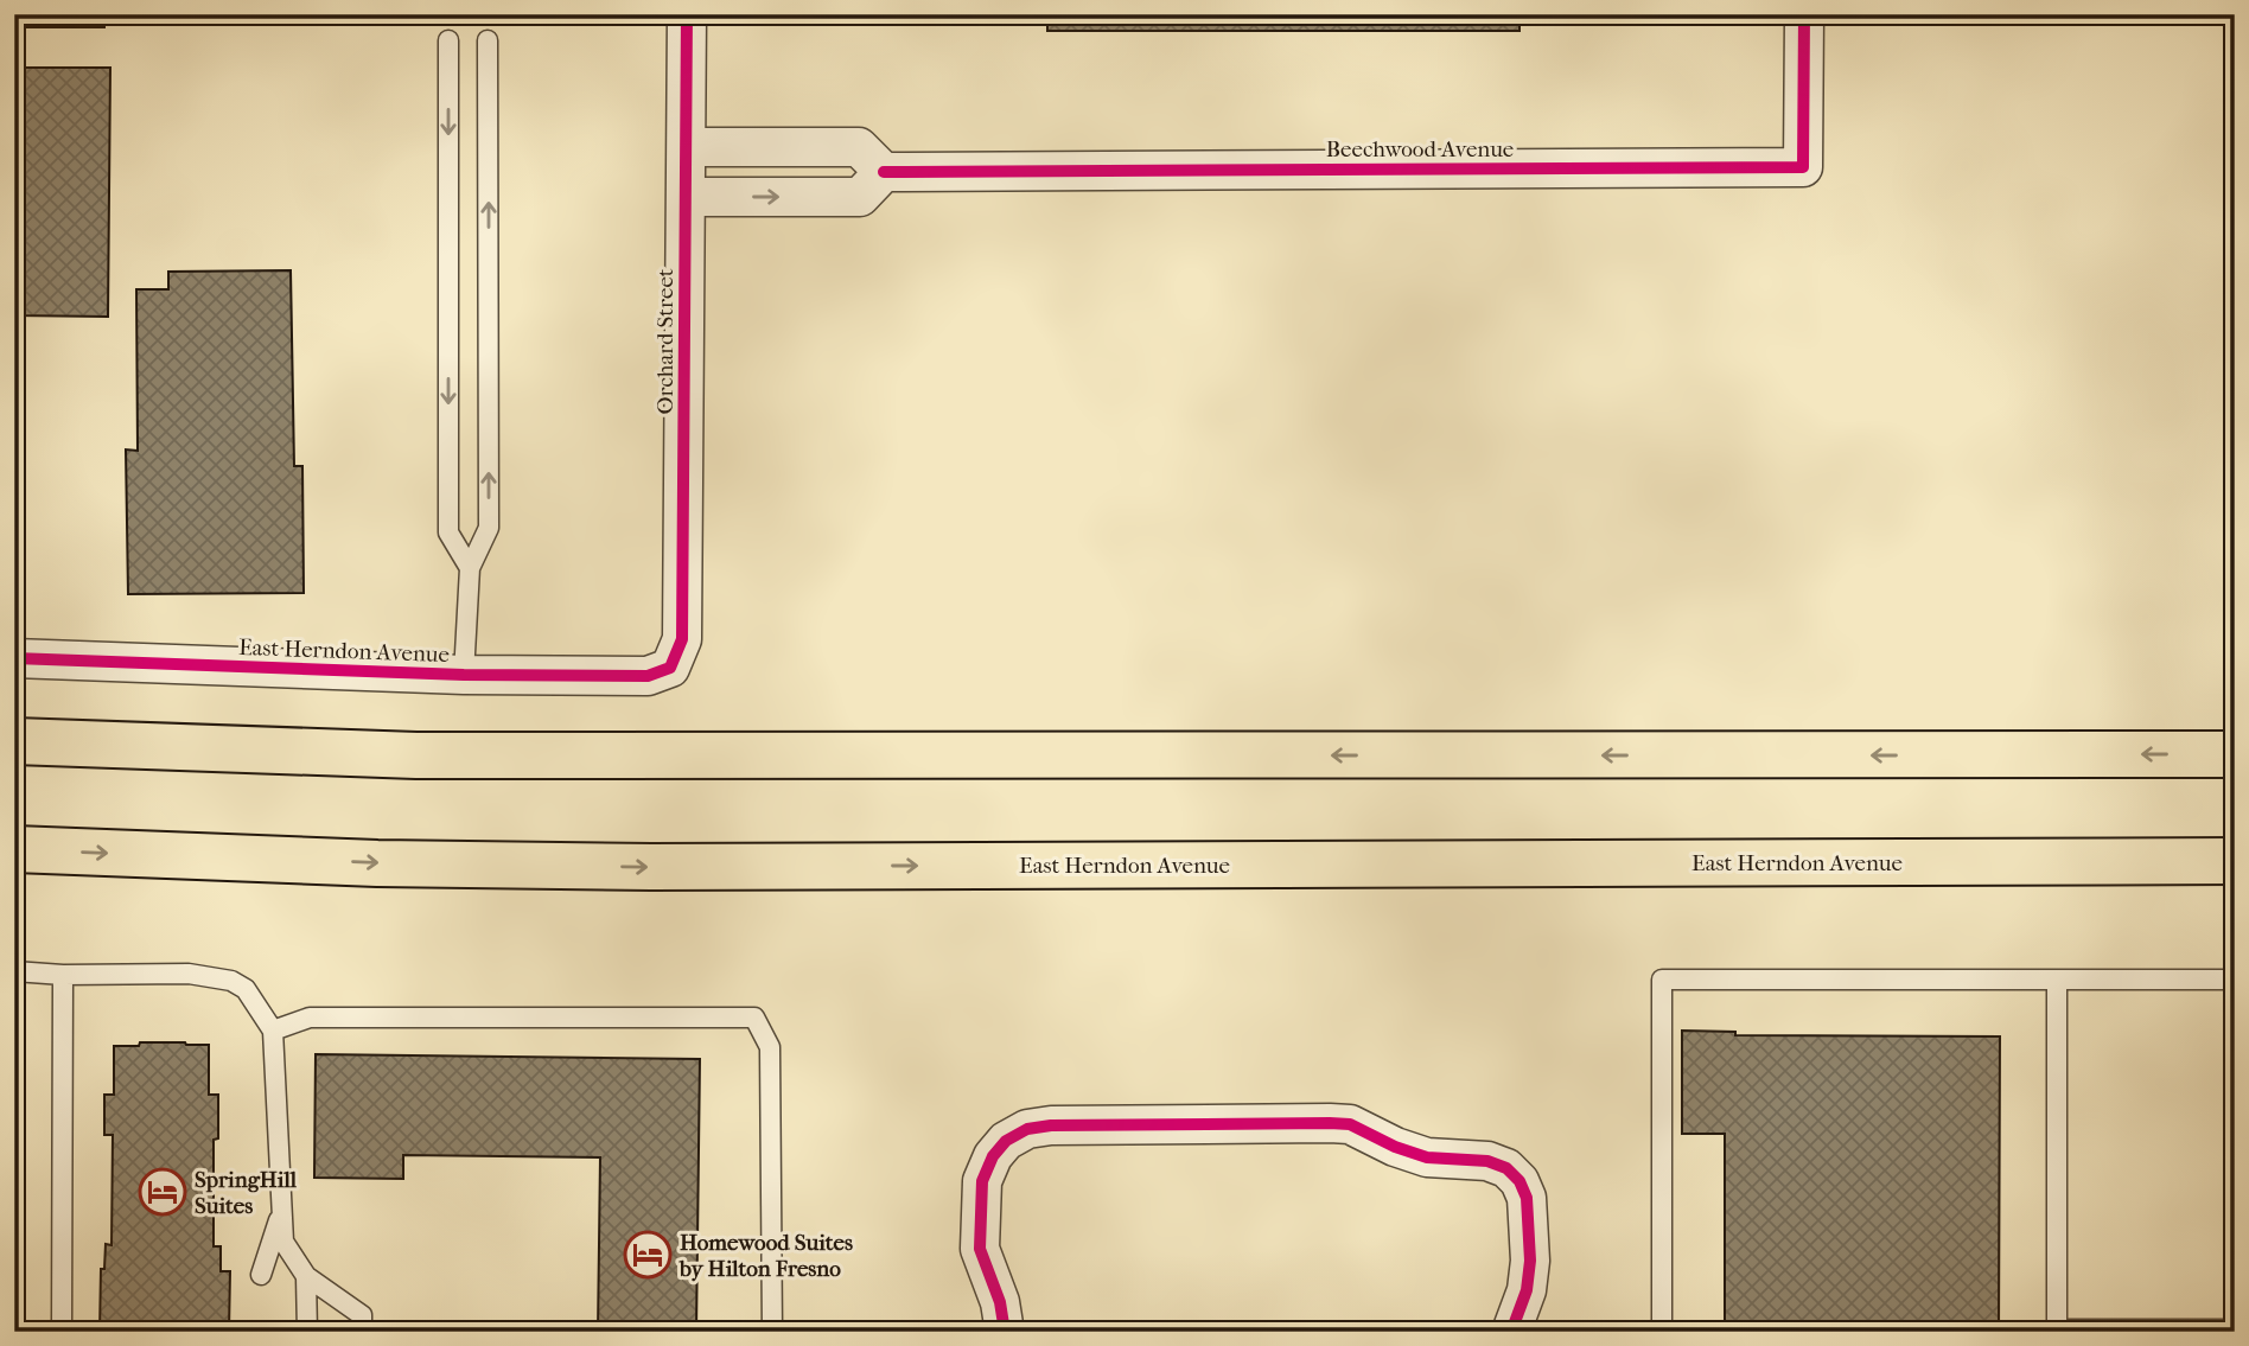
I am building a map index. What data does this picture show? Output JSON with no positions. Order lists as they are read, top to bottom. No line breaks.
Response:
{"streets":{"main road":["East Herndon Avenue"],"street":["Beechwood Avenue","Orchard Street"]},"crossings":[["Orchard Street","East Herndon Avenue"]],"one_way":["East Herndon Avenue"],"places":{"hotel":["SpringHill Suites","Homewood Suites by Hilton Fresno"]}}
